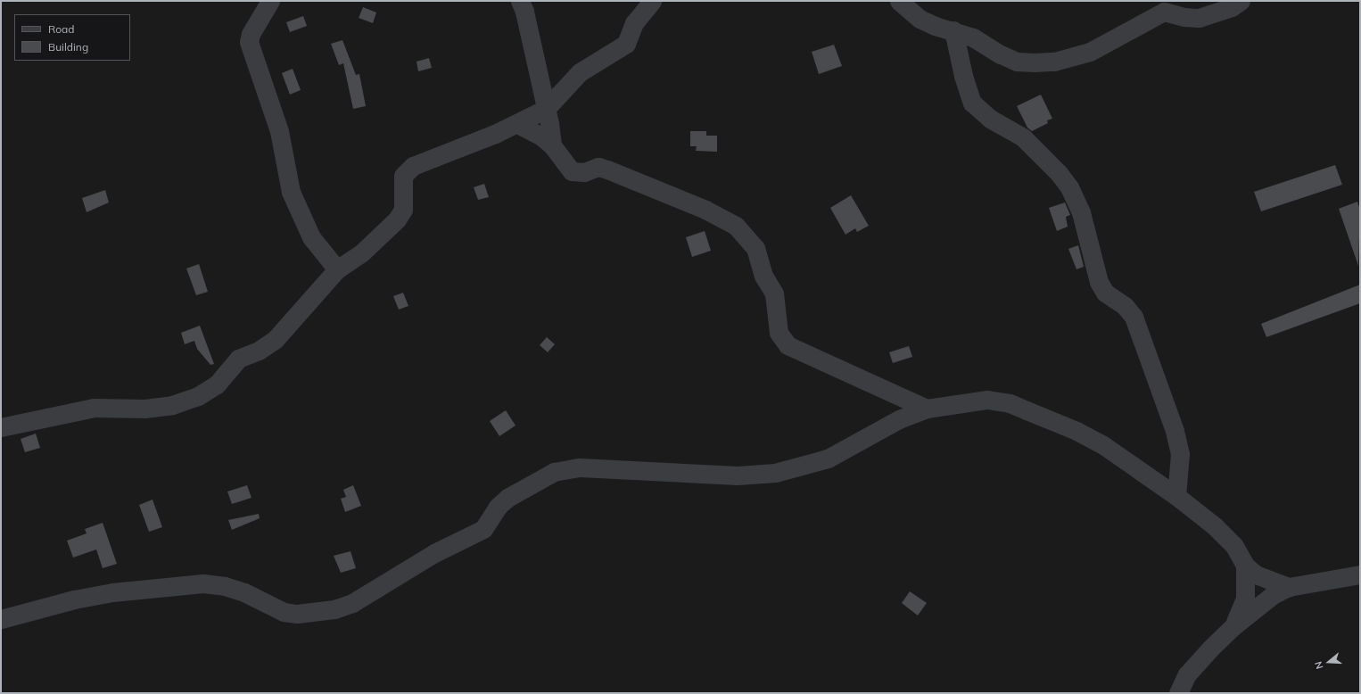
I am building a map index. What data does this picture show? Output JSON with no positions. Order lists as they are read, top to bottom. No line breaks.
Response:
{"legend":["Road","Building"],"north":"left"}
